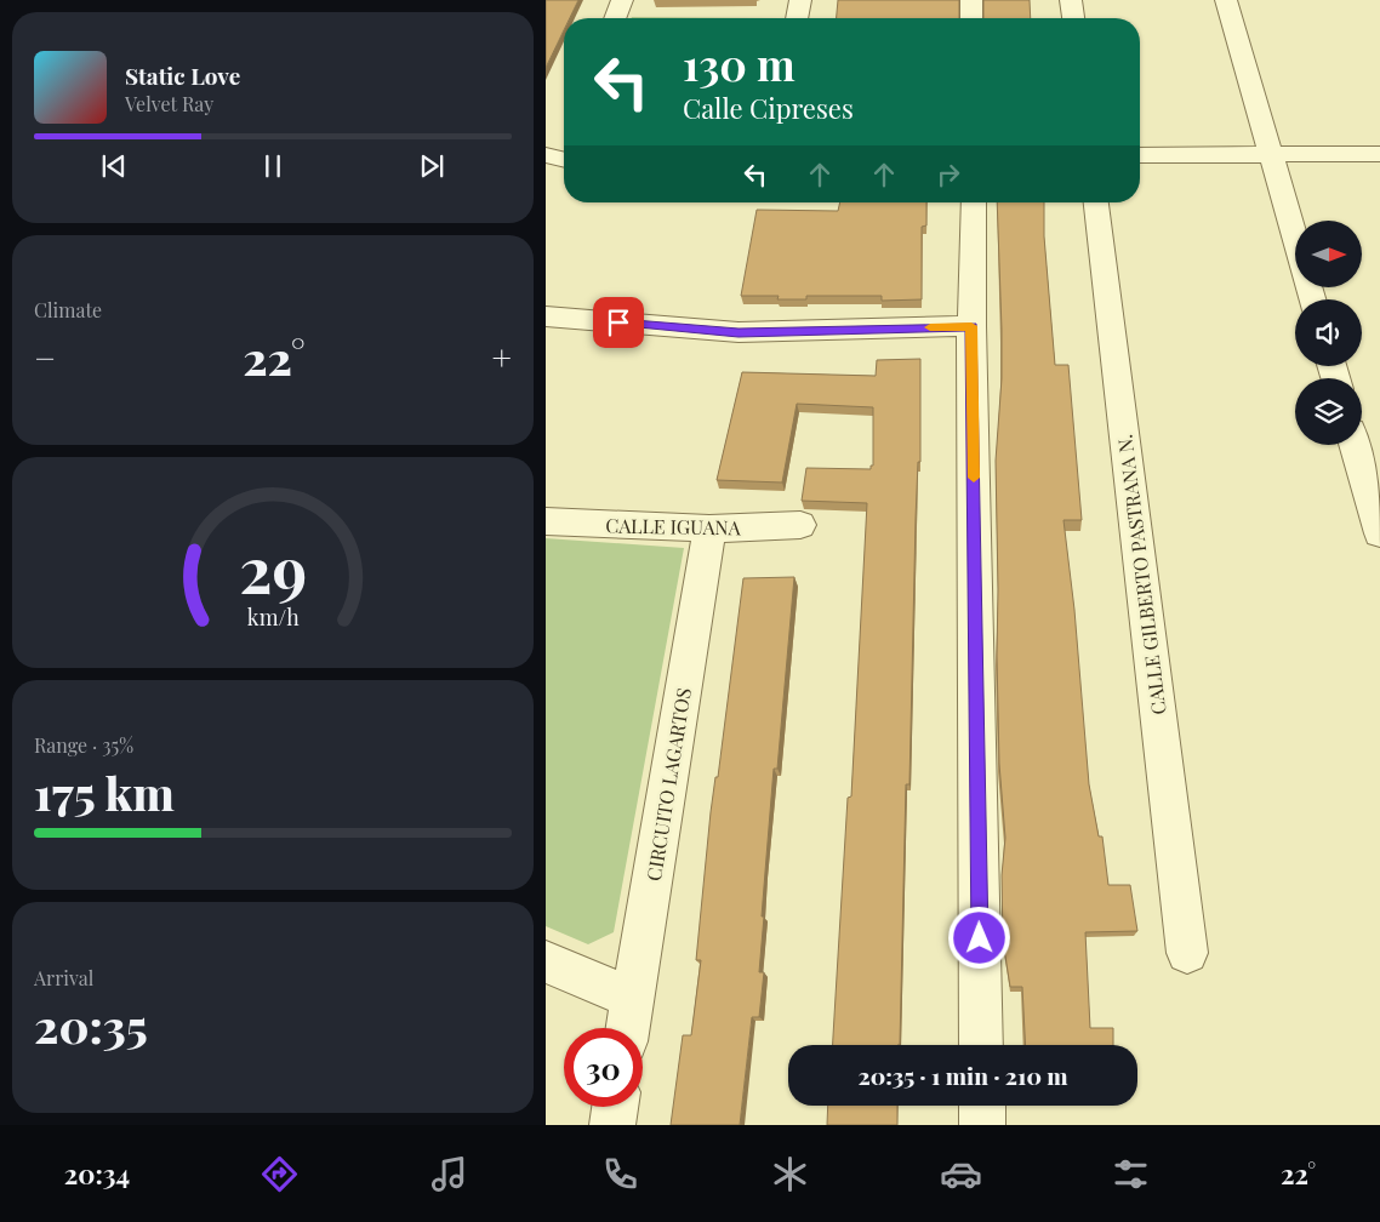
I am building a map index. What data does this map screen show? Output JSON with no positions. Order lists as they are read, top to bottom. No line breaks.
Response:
{"streets":{"street":["CALLE IGUANA","CALLE GILBERTO PASTRANA N.","CIRCUITO LAGARTOS"]},"crossings":[["CALLE IGUANA","CIRCUITO LAGARTOS"]],"north":"right","page":{"turn":["130 m","Calle Cipreses"],"song":["Static Love","Velvet Ray"],"tile":["Climate",["Range · 35%","175 km"],["Arrival","20:35"]],"heat":["−","22°","+"],"limit":"30","trip":"20:35 · 1 min · 210 m","tabs":["20:34","22°"],"gauge":["29","km/h"]}}
